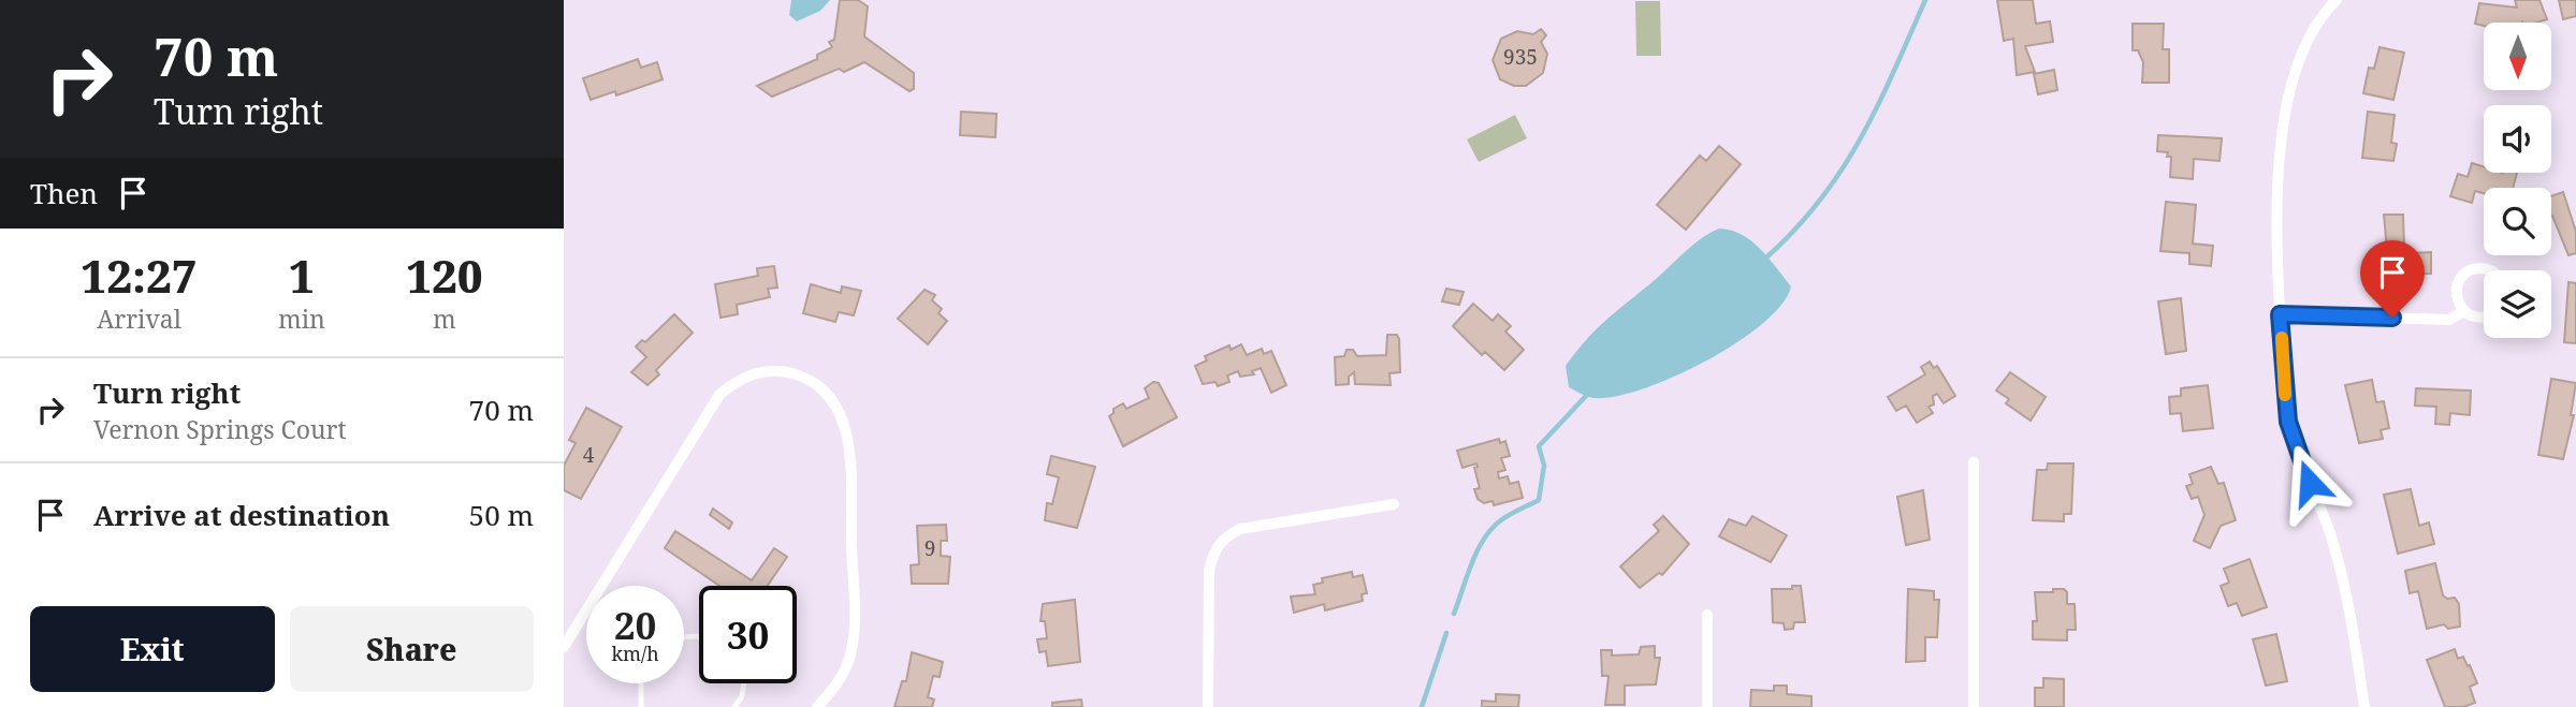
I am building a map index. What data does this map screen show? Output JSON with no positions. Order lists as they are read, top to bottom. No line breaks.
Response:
{"house_numbers":["935","4","9"],"north":"bottom","page":{"turn":["70 m","Turn right"],"then":"Then","eta":["12:27","Arrival","1","min","120","m"],"list":[{"name":"Turn right","note":"Vernon Springs Court","value":"70 m"},{"name":"Arrive at destination","value":"50 m"}],"speed":"20 km/h","limit":"30","buttons":["Exit","Share"]}}
